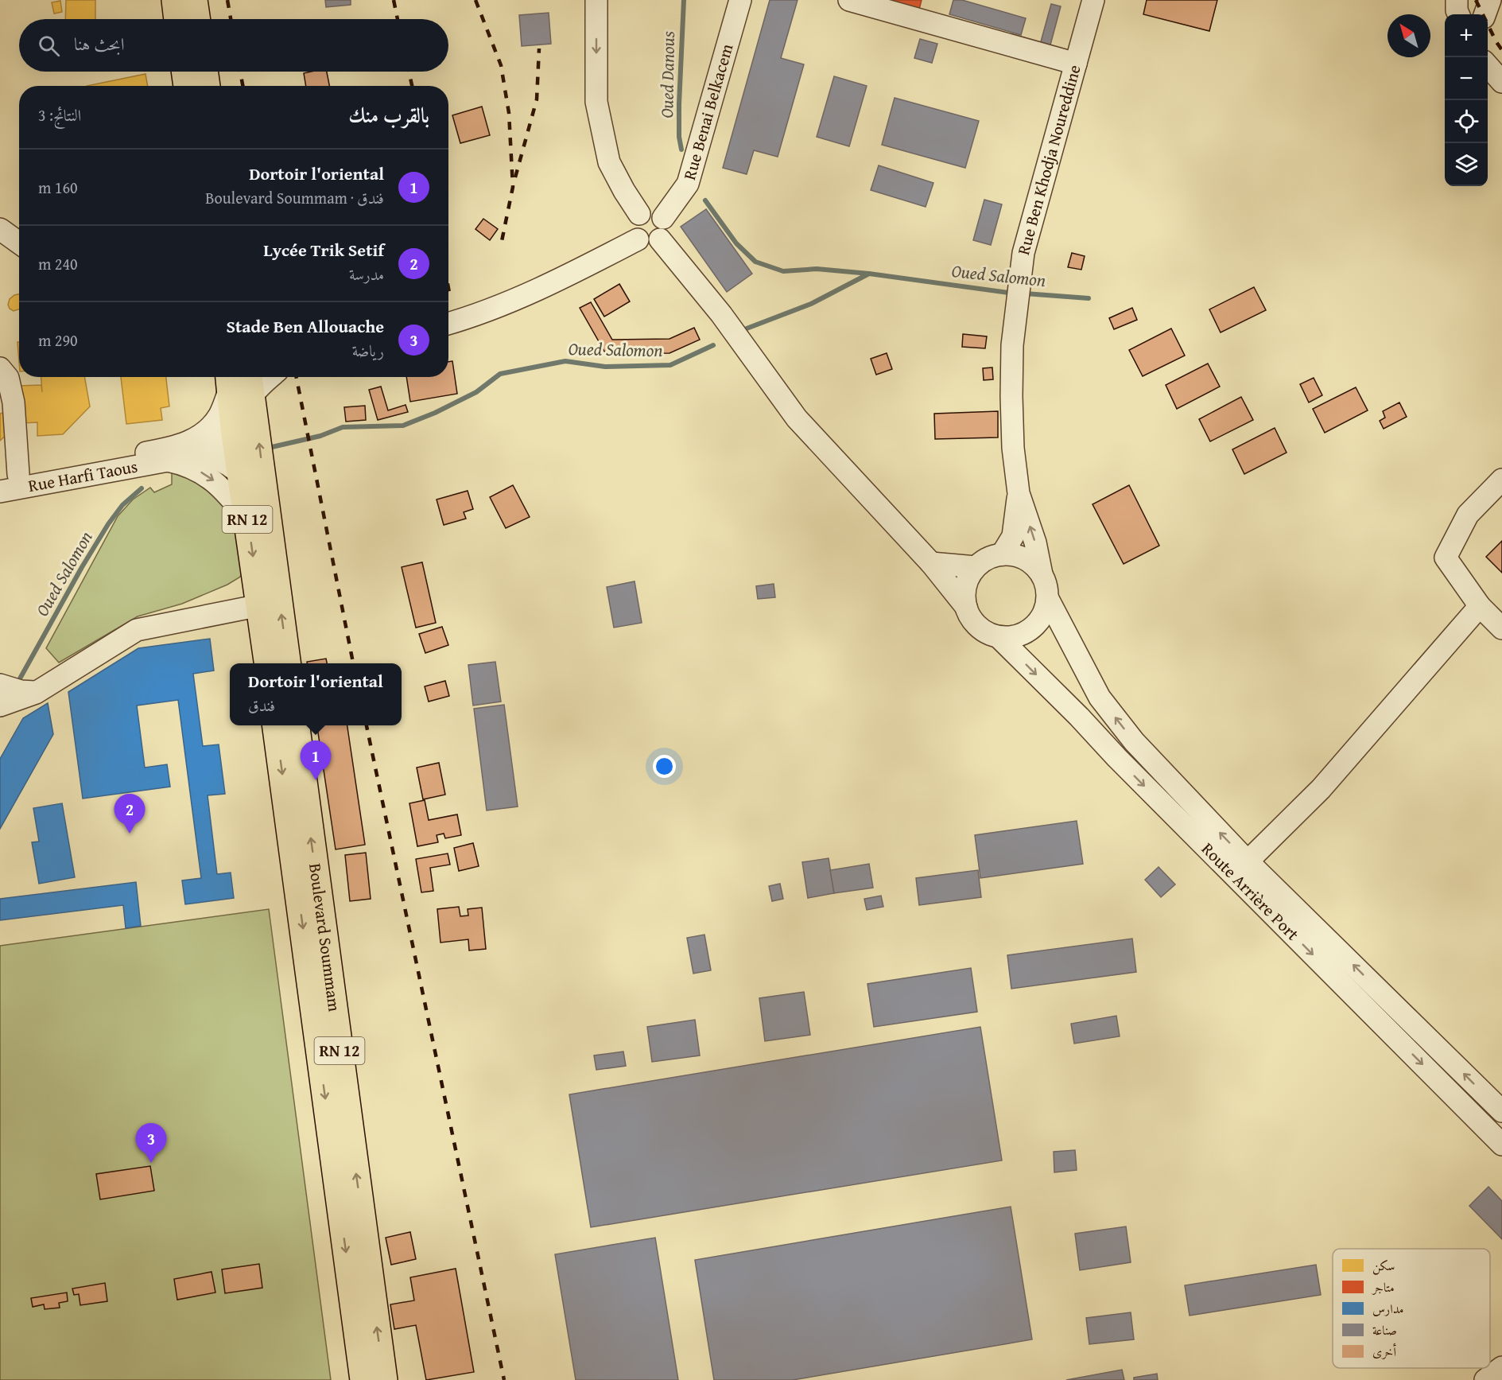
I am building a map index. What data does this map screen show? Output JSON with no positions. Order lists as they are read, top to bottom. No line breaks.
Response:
{"streets":{"main road":["RN 12","Boulevard Soummam"],"street":["Rue Benai Belkacem","Rue Ben Khodja Noureddine","Rue Harfi Taous","Route Arrière Port"]},"crossings":[["Rue Ben Khodja Noureddine","Route Arrière Port"],["Rue Harfi Taous","RN 12"]],"water":["Oued Danous","Oued Salomon"],"legend":["سكن","متاجر","مدارس","صناعة","أخرى"],"north":"top left","page":{"map_buttons":["+","−"],"search":"ابحث هنا","heading":["بالقرب منك","النتائج: 3"],"list":[{"mark":"1","name":"Dortoir l'oriental","note":"فندق · Boulevard Soummam","value":"160 m"},{"mark":"2","name":"Lycée Trik Setif","note":"مدرسة","value":"240 m"},{"mark":"3","name":"Stade Ben Allouache","note":"رياضة","value":"290 m"}],"popup":["Dortoir l'oriental","فندق"],"pins":["1","2","3"]}}
